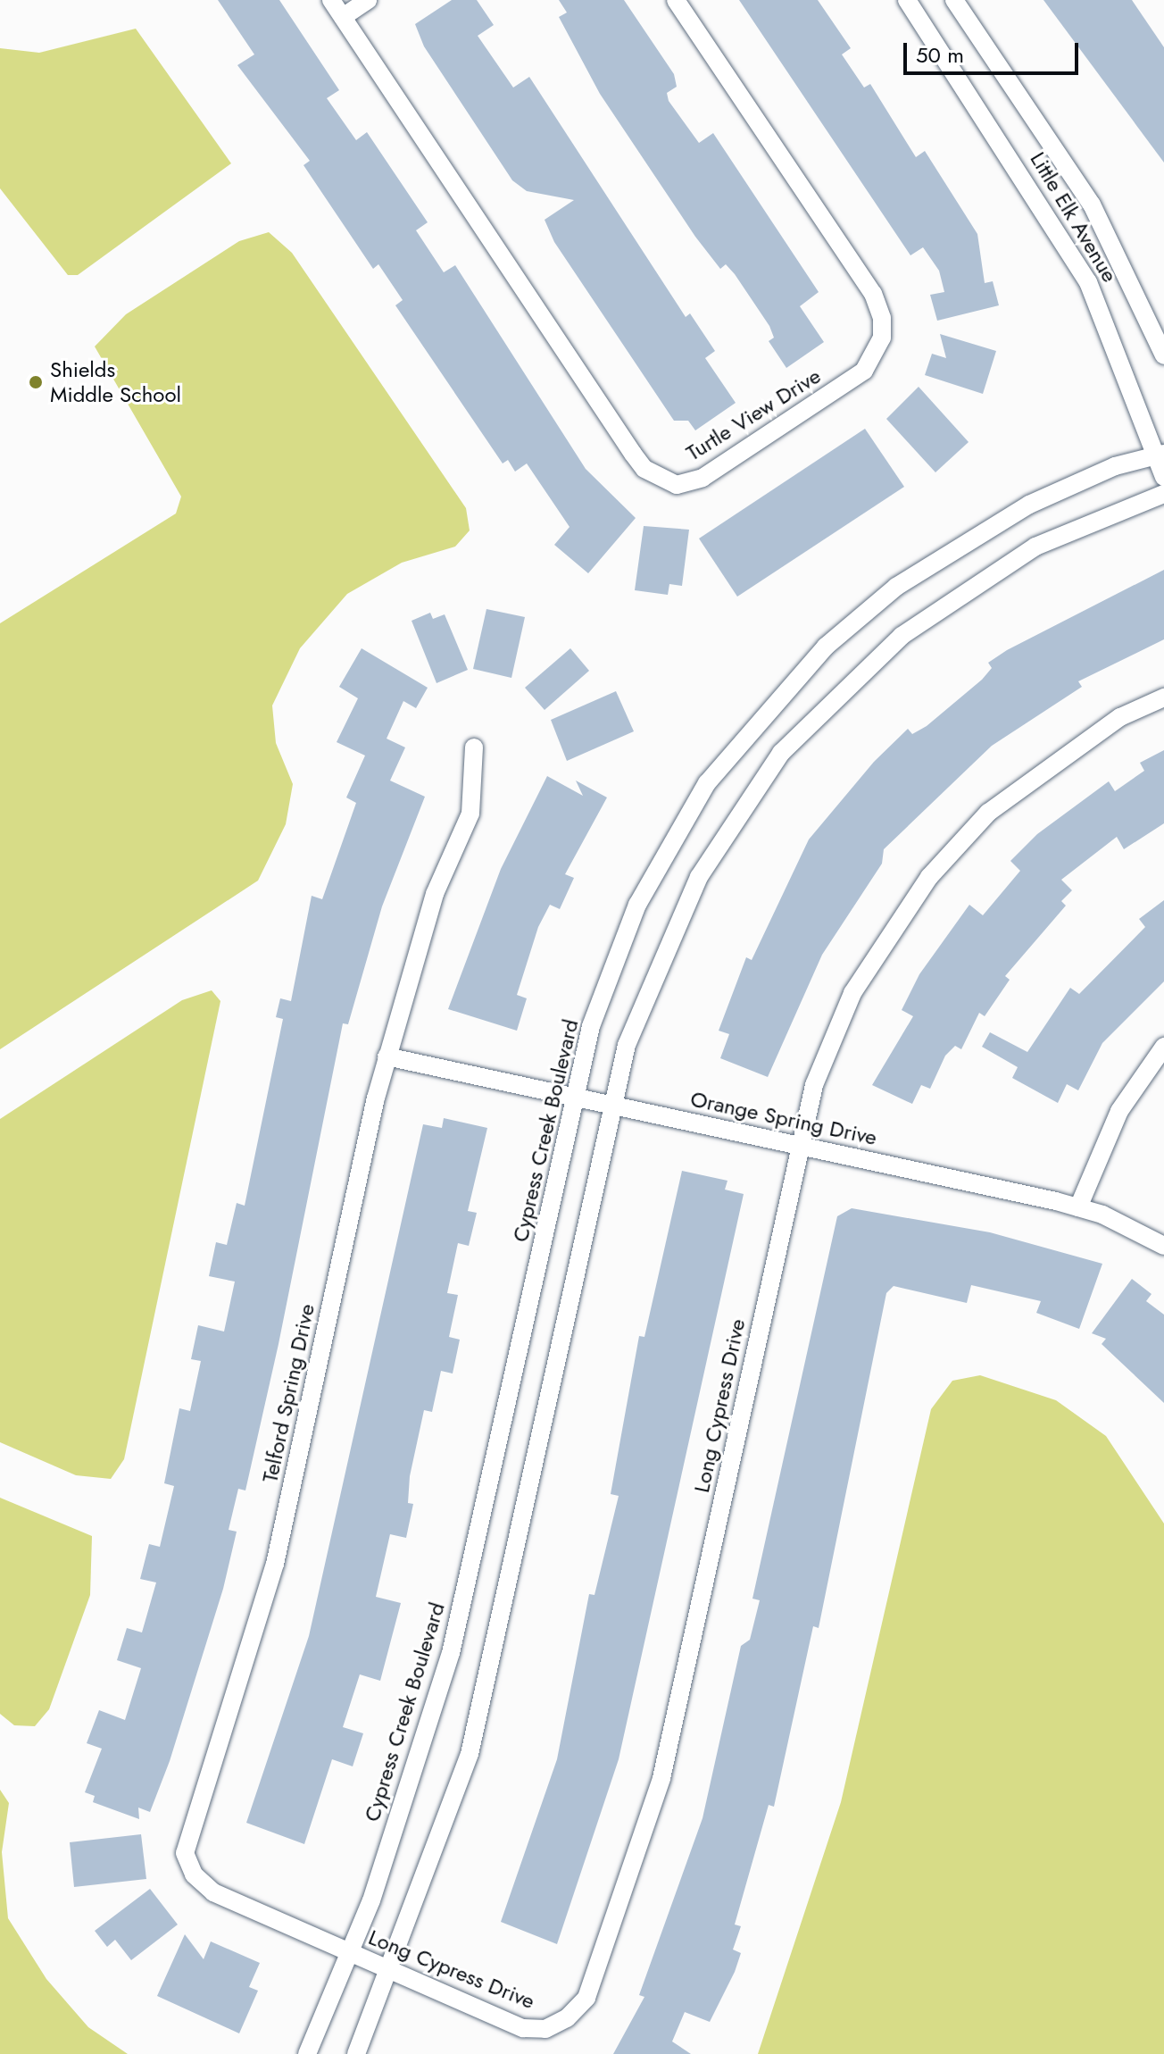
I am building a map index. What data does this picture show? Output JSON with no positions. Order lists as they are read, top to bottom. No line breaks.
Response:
{"streets":{"street":["Little Elk Avenue","Turtle View Drive","Orange Spring Drive","Cypress Creek Boulevard","Telford Spring Drive","Long Cypress Drive"]},"crossings":[["Little Elk Avenue","Cypress Creek Boulevard"],["Orange Spring Drive","Cypress Creek Boulevard"],["Orange Spring Drive","Telford Spring Drive"],["Orange Spring Drive","Long Cypress Drive"],["Cypress Creek Boulevard","Telford Spring Drive"],["Cypress Creek Boulevard","Long Cypress Drive"],["Telford Spring Drive","Long Cypress Drive"]],"places":["Shields Middle School"],"scale_bar":"50 m"}
